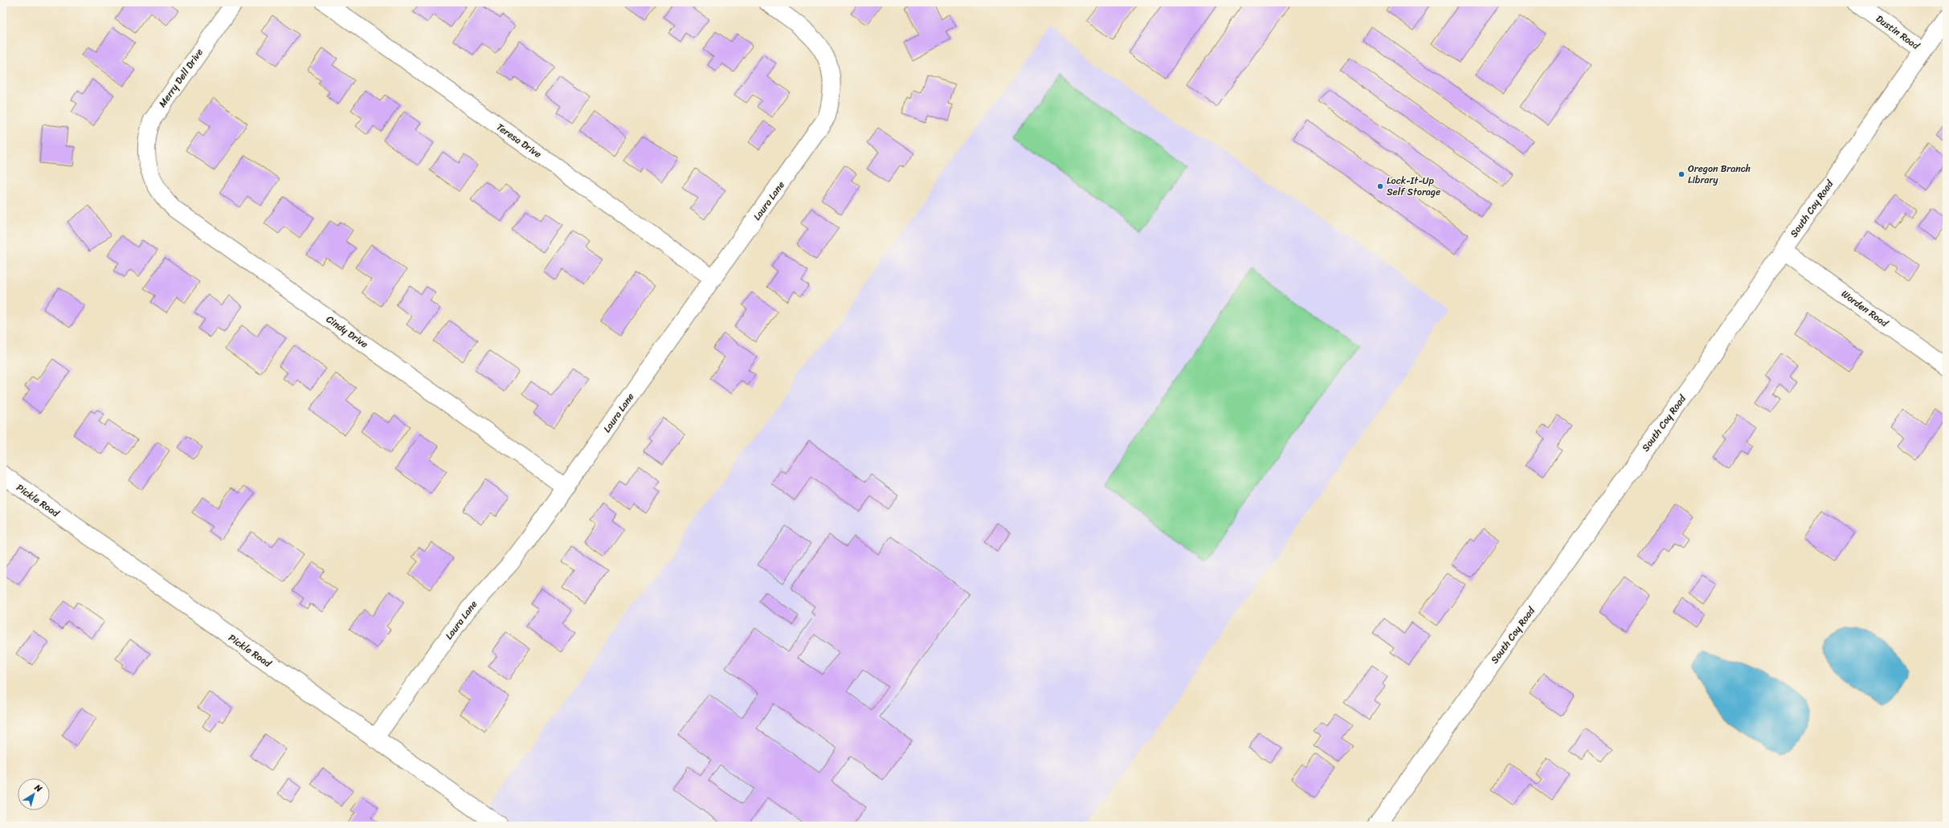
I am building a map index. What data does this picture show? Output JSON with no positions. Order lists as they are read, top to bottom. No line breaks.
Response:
{"streets":{"street":["Dustin Road","Merry Dell Drive","Teresa Drive","Laura Lane","South Coy Road","Worden Road","Cindy Drive","Pickle Road"]},"crossings":[["Dustin Road","South Coy Road"],["Merry Dell Drive","Cindy Drive"],["Teresa Drive","Laura Lane"],["Laura Lane","Cindy Drive"],["Laura Lane","Pickle Road"],["South Coy Road","Worden Road"]],"places":["Oregon Branch Library","Lock-It-Up Self Storage"],"north":"top right"}
